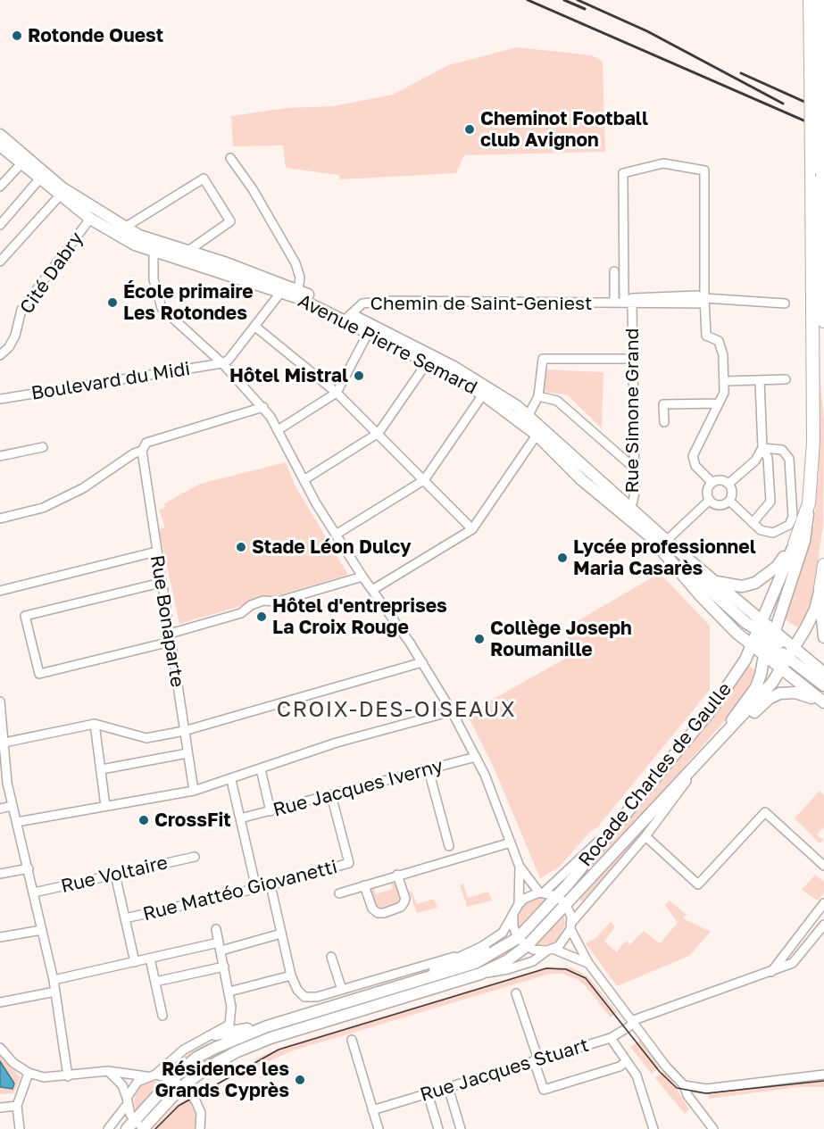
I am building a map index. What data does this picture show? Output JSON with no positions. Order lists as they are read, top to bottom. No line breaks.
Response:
{"streets":{"highway":["Rocade Charles de Gaulle"],"main road":["Avenue Pierre Semard"],"street":["Cité Dabry","Chemin de Saint-Geniest","Boulevard du Midi","Rue Simone Grand","Rue Bonaparte","Rue Jacques Iverny","Rue Voltaire","Rue Mattéo Giovanetti","Rue Jacques Stuart"]},"crossings":[["Cité Dabry","Avenue Pierre Semard"],["Chemin de Saint-Geniest","Avenue Pierre Semard"],["Chemin de Saint-Geniest","Rue Simone Grand"],["Avenue Pierre Semard","Rue Simone Grand"],["Avenue Pierre Semard","Rocade Charles de Gaulle"],["Rue Jacques Iverny","Rue Mattéo Giovanetti"],["Rue Voltaire","Rue Mattéo Giovanetti"]],"districts":["CROIX-DES-OISEAUX"],"places":["Rotonde Ouest","Cheminot Football club Avignon","École primaire Les Rotondes","Hôtel Mistral","Stade Léon Dulcy","Lycée professionnel Maria Casarès","Hôtel d'entreprises La Croix Rouge","Collège Joseph Roumanille","CrossFit","Résidence les Grands Cyprès"]}
